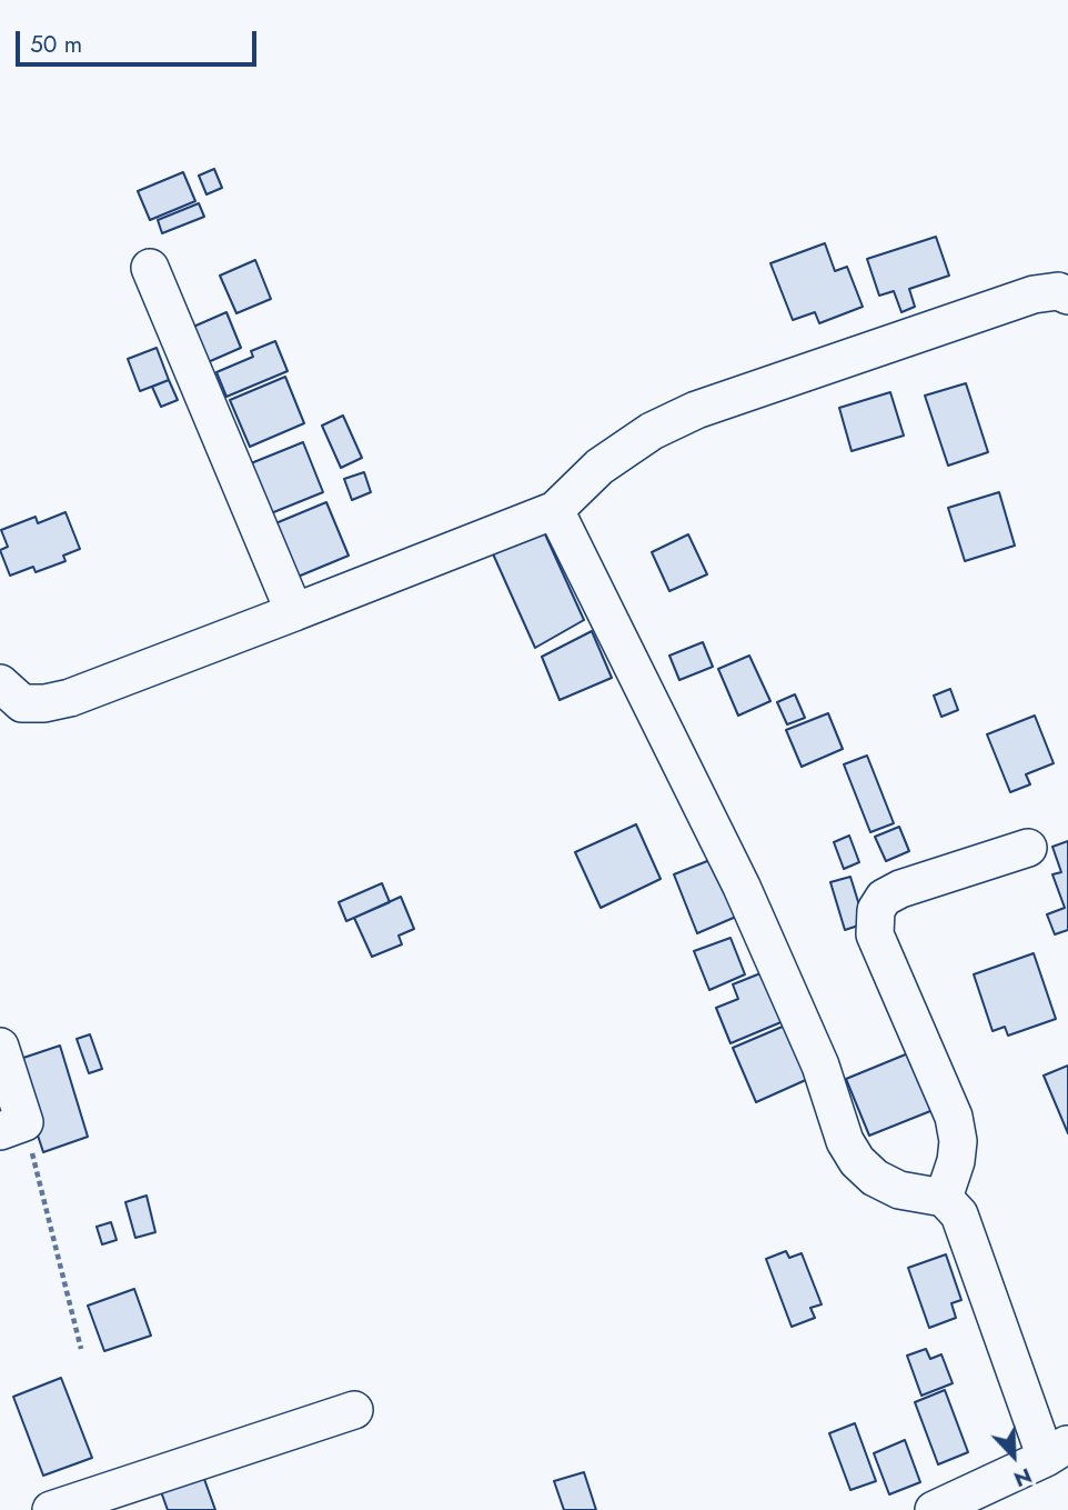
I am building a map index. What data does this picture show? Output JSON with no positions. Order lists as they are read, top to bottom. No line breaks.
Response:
{"scale_bar":"50 m","north":"bottom right"}
